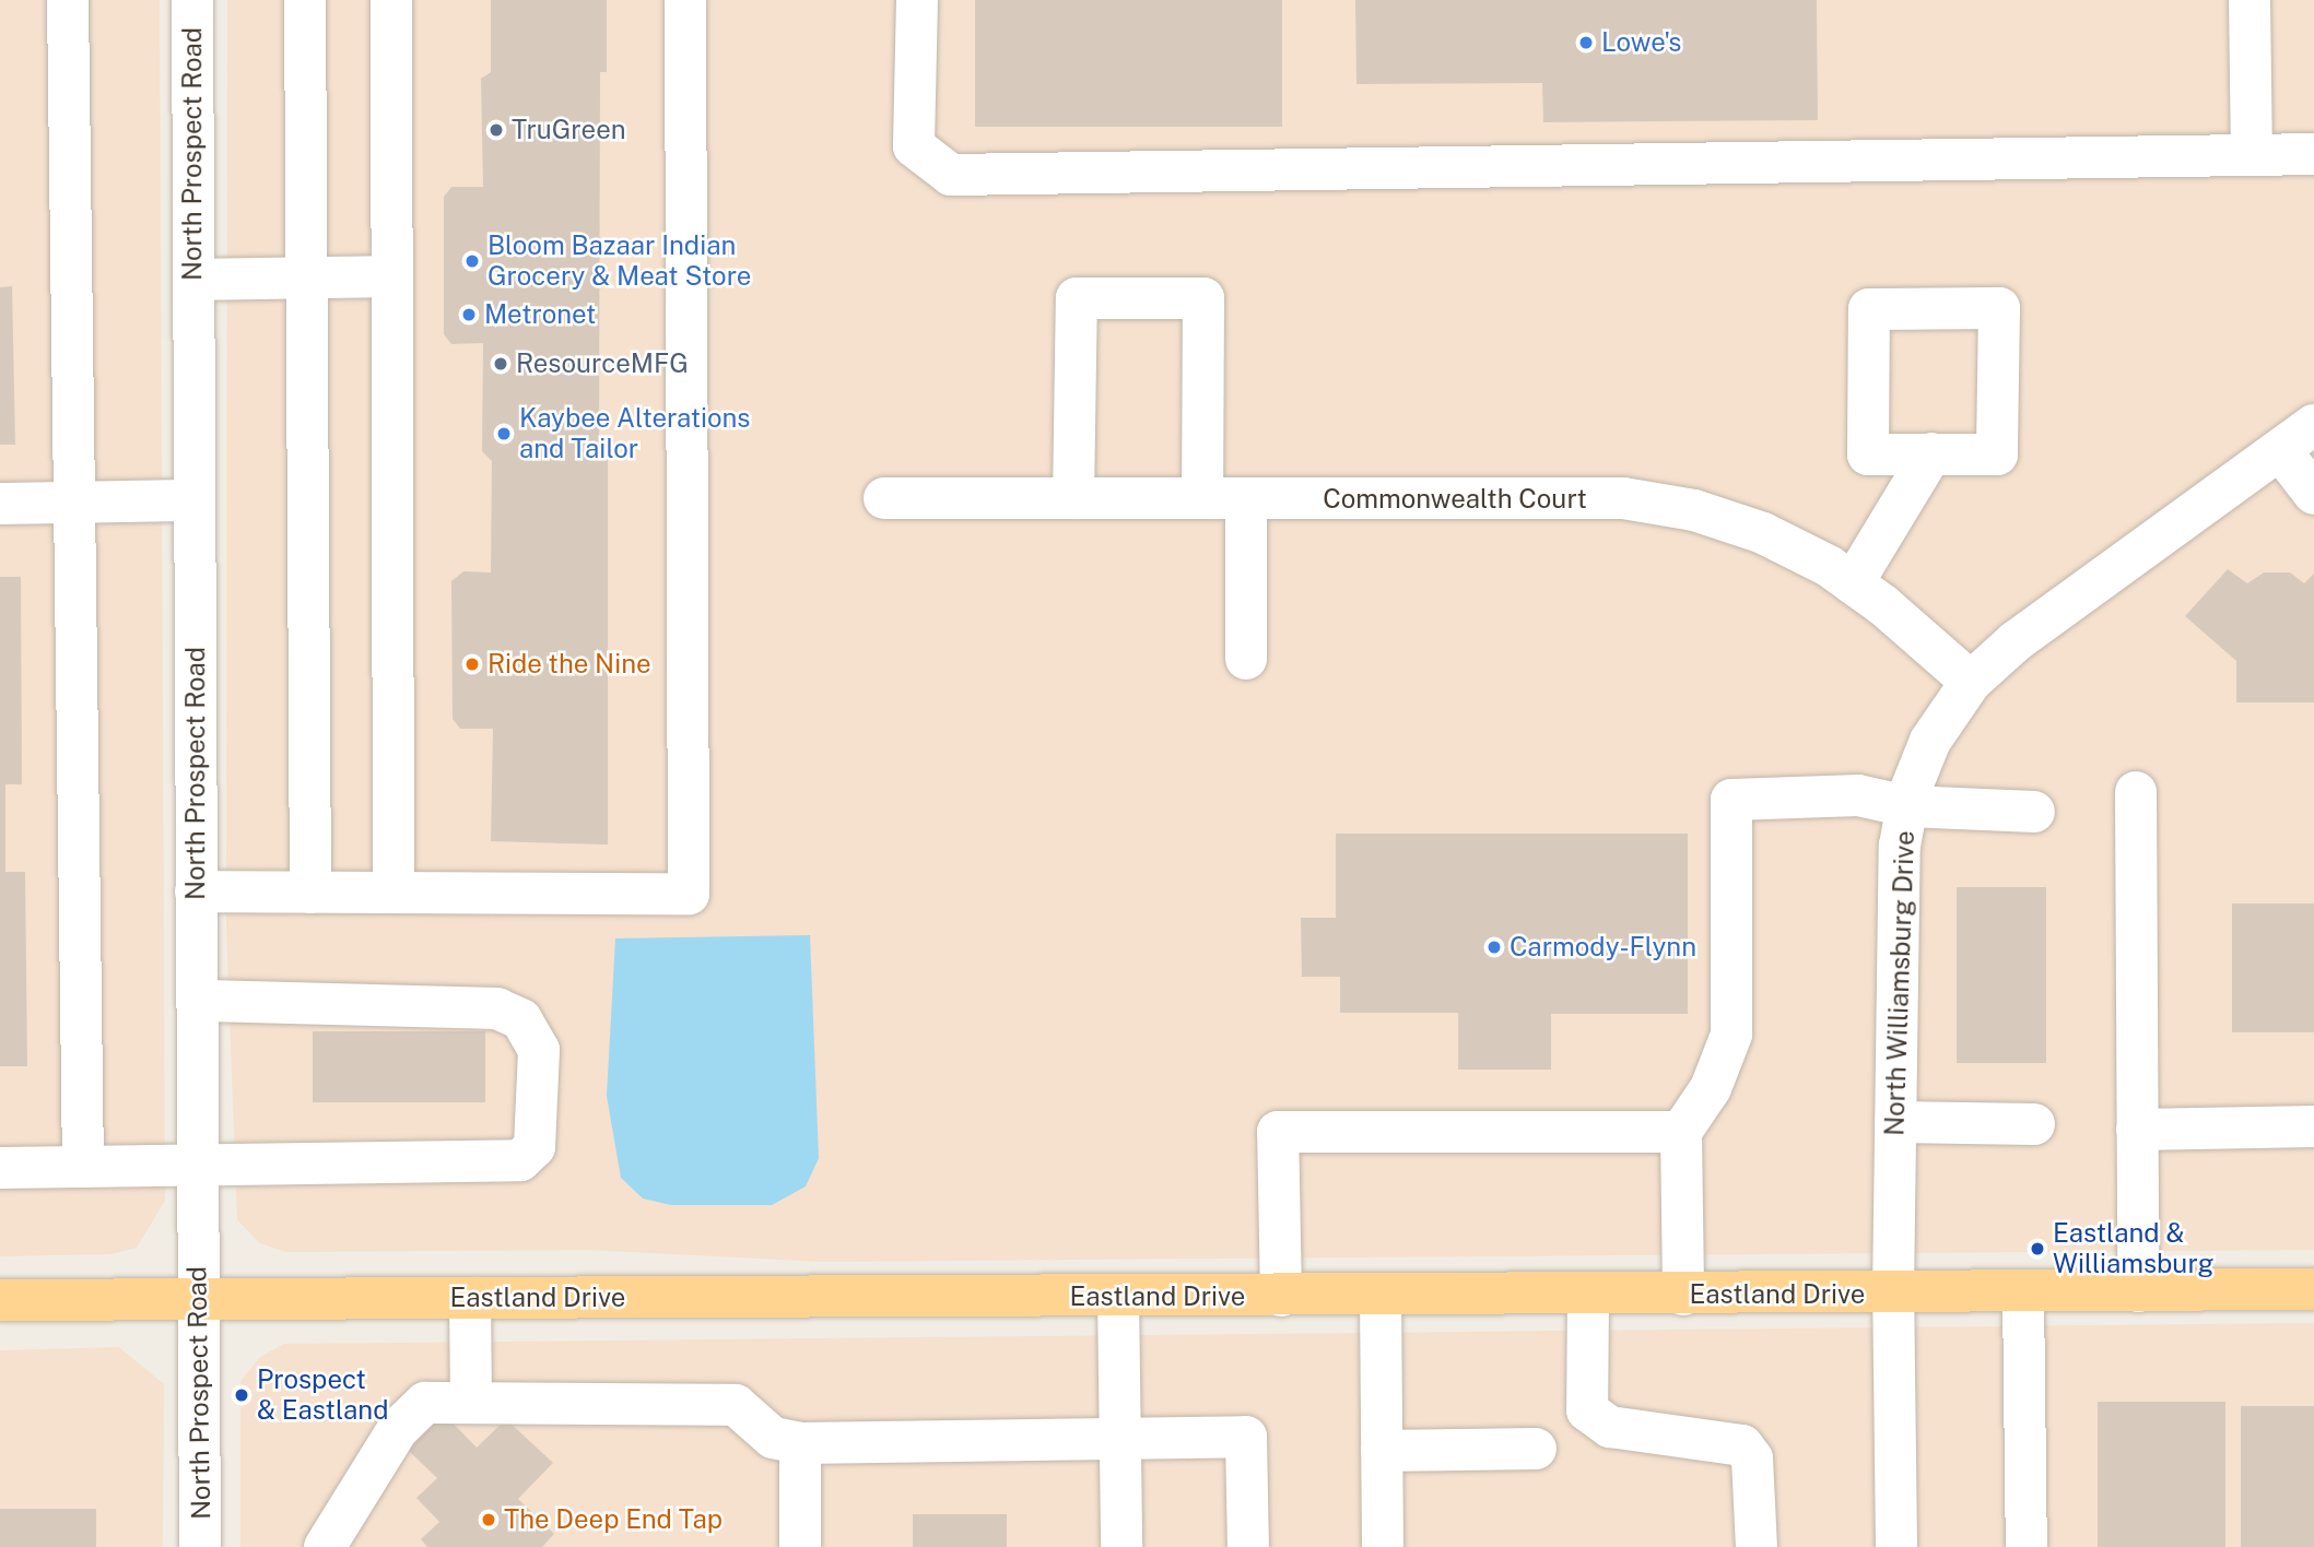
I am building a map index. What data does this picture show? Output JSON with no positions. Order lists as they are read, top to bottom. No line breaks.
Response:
{"streets":{"main road":["Eastland Drive"],"street":["North Prospect Road","Commonwealth Court","North Williamsburg Drive"]},"crossings":[["North Prospect Road","Eastland Drive"],["Commonwealth Court","North Williamsburg Drive"],["North Williamsburg Drive","Eastland Drive"]],"places":["Lowe's","TruGreen","Bloom Bazaar Indian Grocery & Meat Store","Metronet","ResourceMFG","Kaybee Alterations and Tailor","Ride the Nine","Carmody-Flynn","Eastland & Williamsburg","Prospect & Eastland","The Deep End Tap"]}
